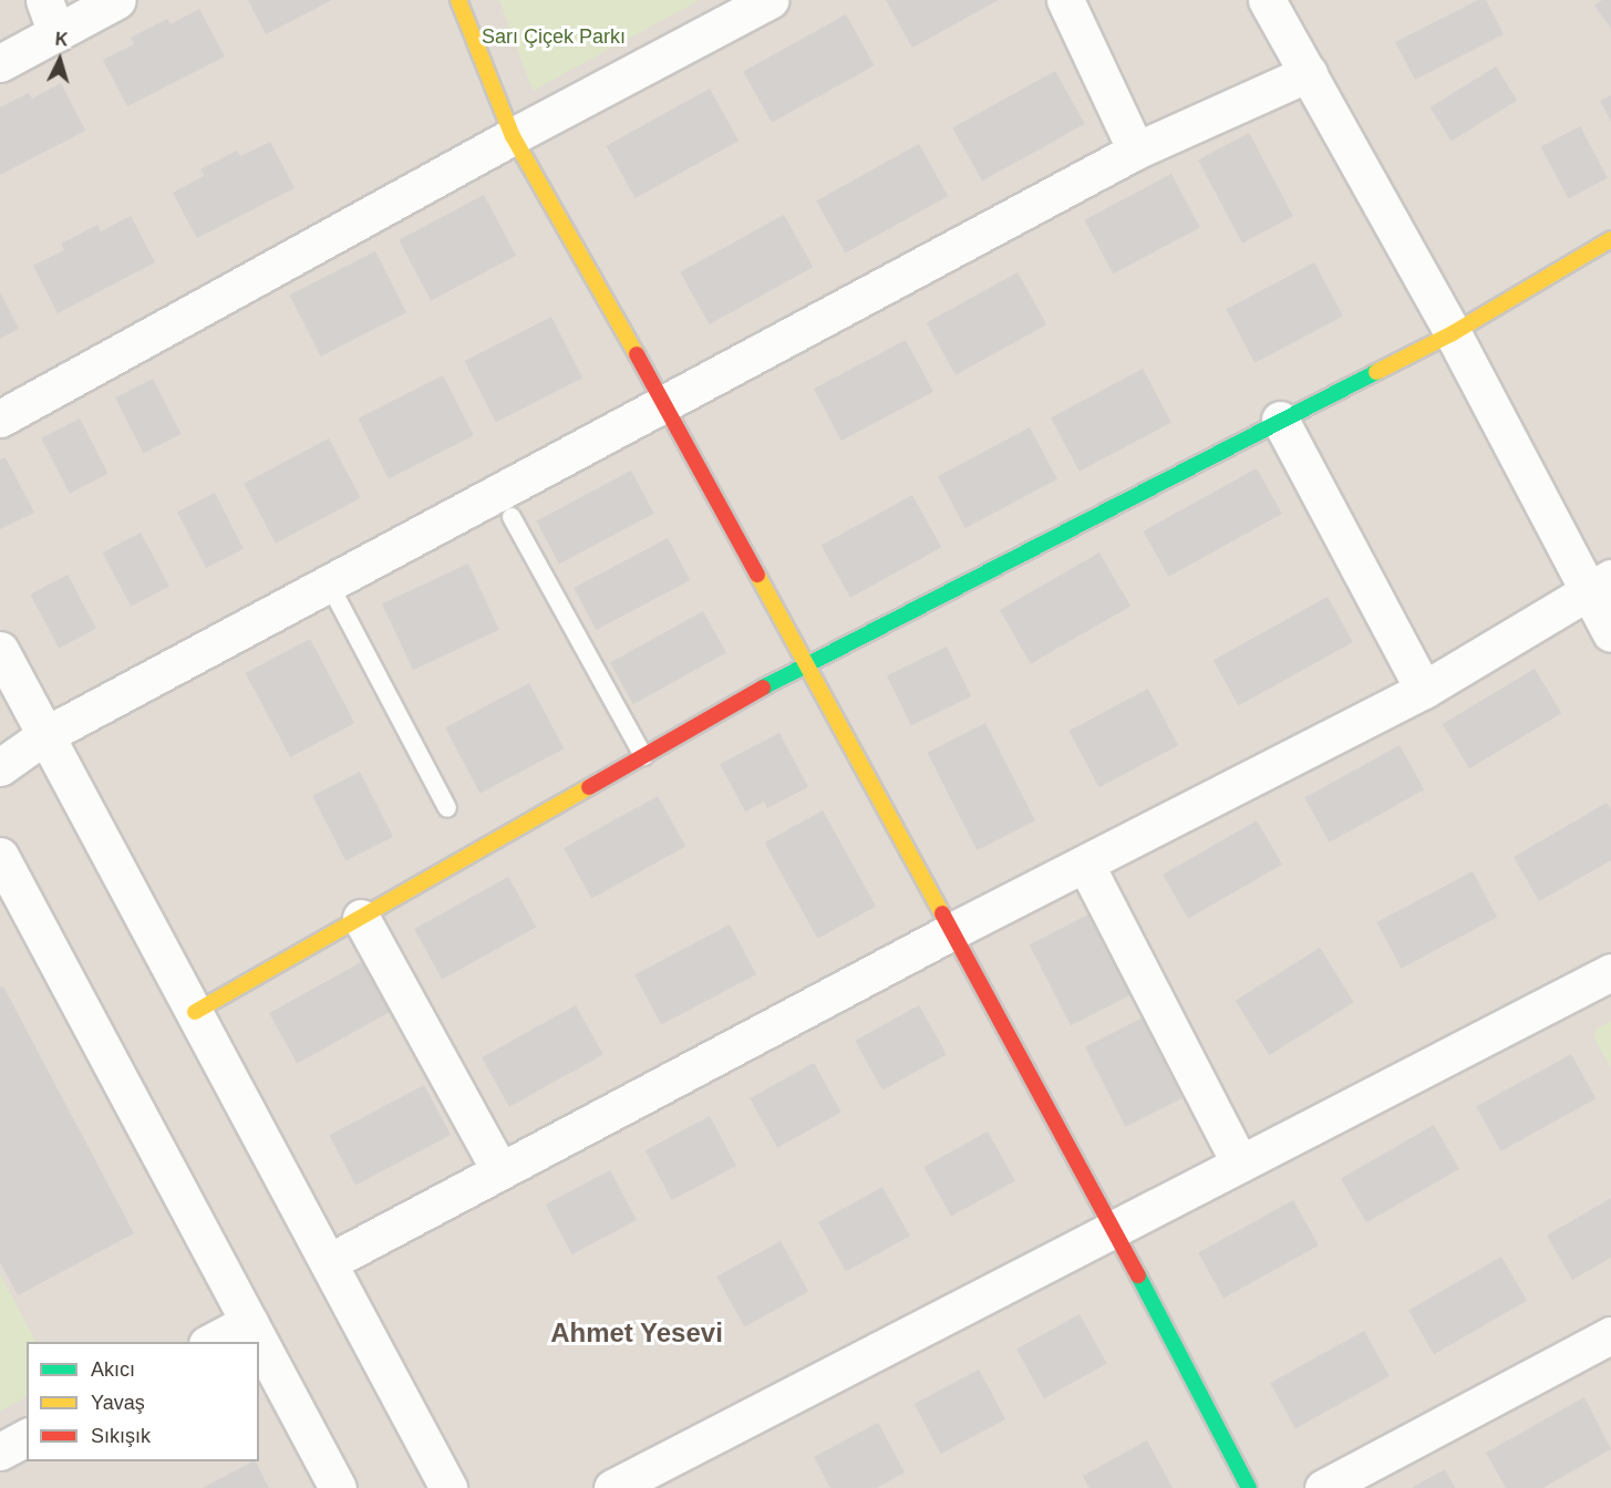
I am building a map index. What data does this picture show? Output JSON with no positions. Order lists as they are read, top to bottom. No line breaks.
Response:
{"districts":["Ahmet Yesevi"],"parks":["Sarı Çiçek Parkı"],"legend":["Akıcı","Yavaş","Sıkışık"],"north":"top"}
